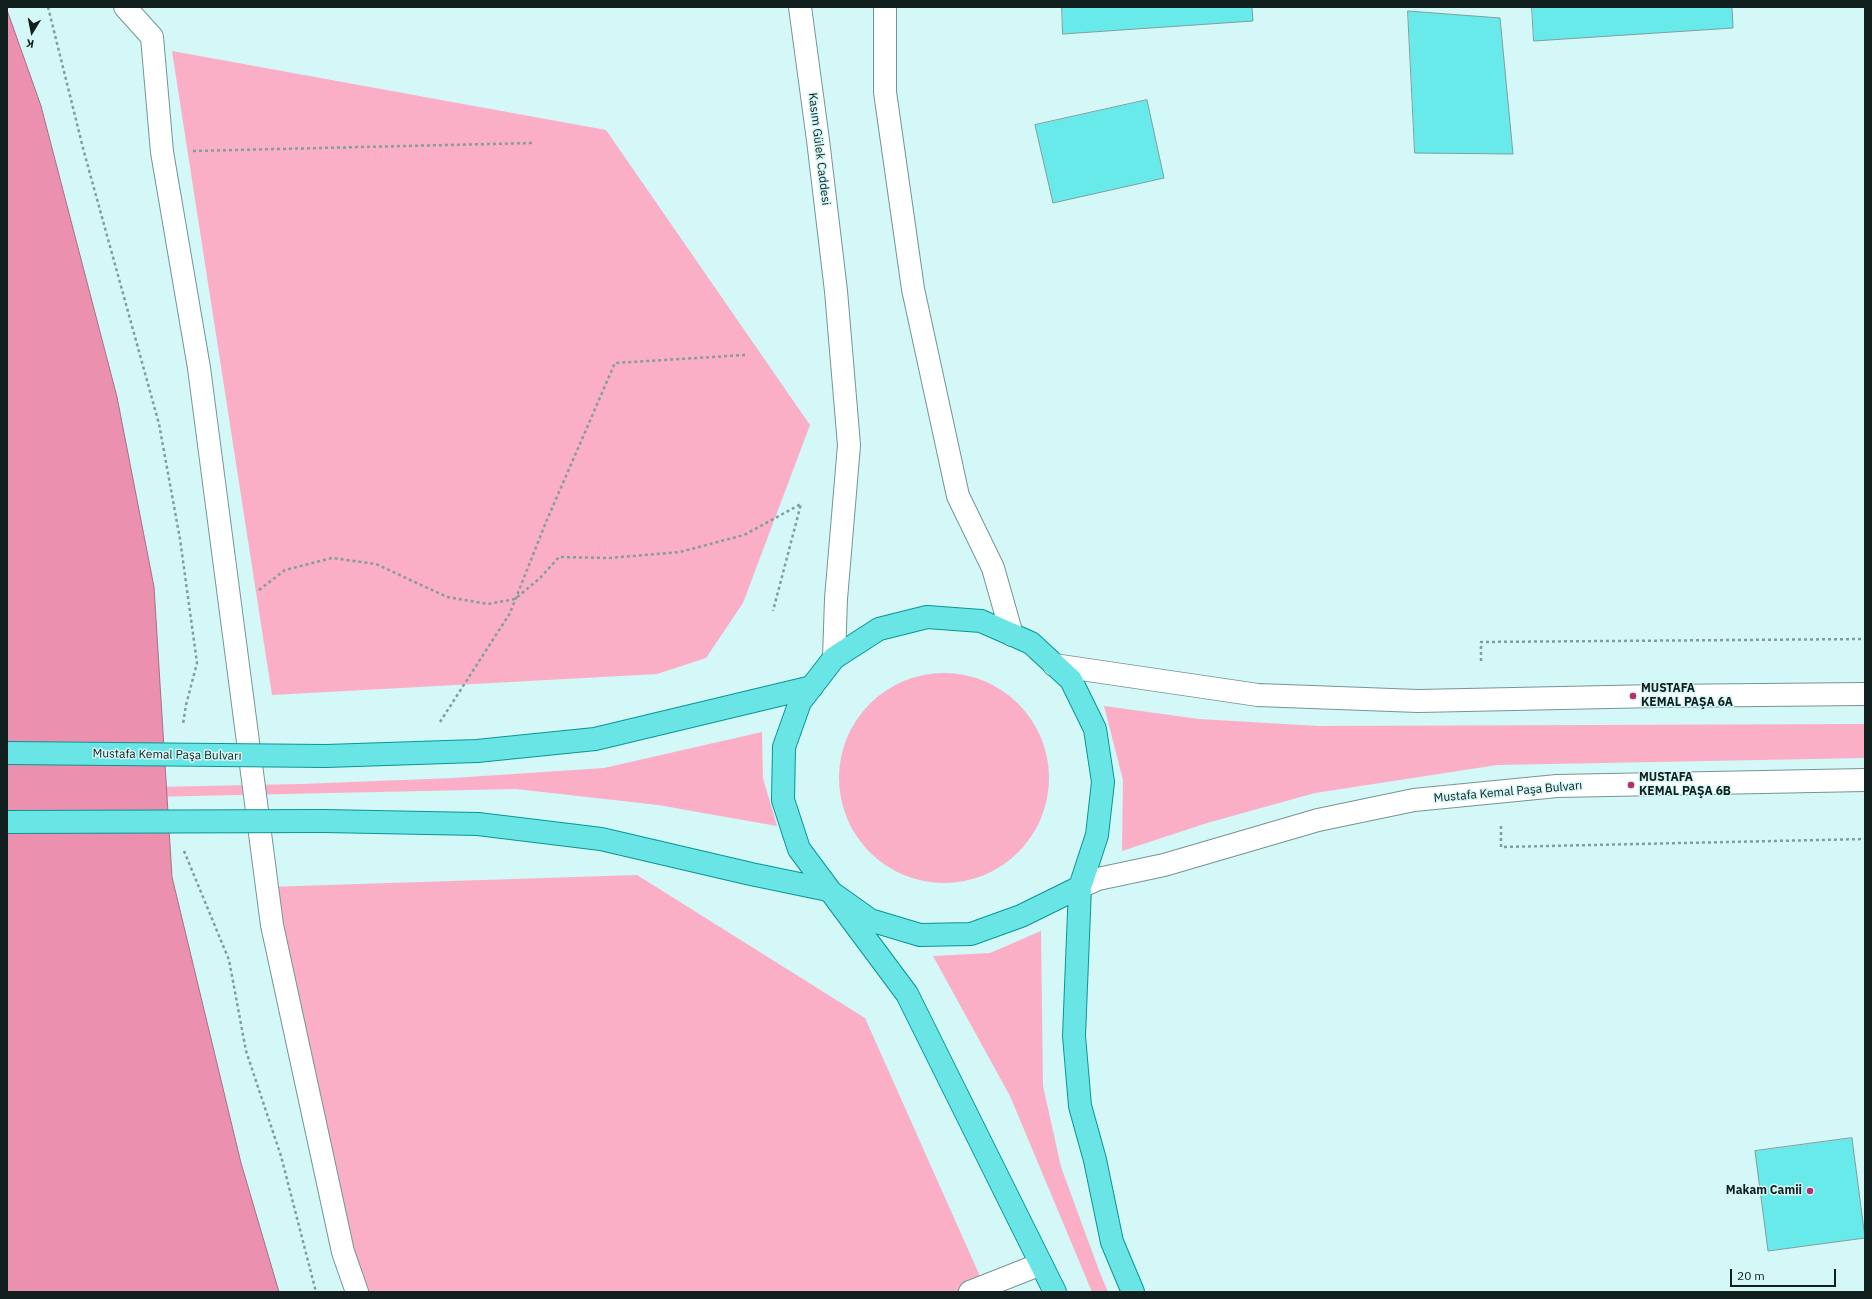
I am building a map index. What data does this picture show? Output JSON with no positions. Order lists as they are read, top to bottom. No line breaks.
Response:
{"streets":{"main road":["Kasım Gülek Caddesi","Mustafa Kemal Paşa Bulvarı"]},"places":["MUSTAFA KEMAL PAŞA 6A","MUSTAFA KEMAL PAŞA 6B","Makam Camii"],"scale_bar":"20 m","north":"bottom"}
